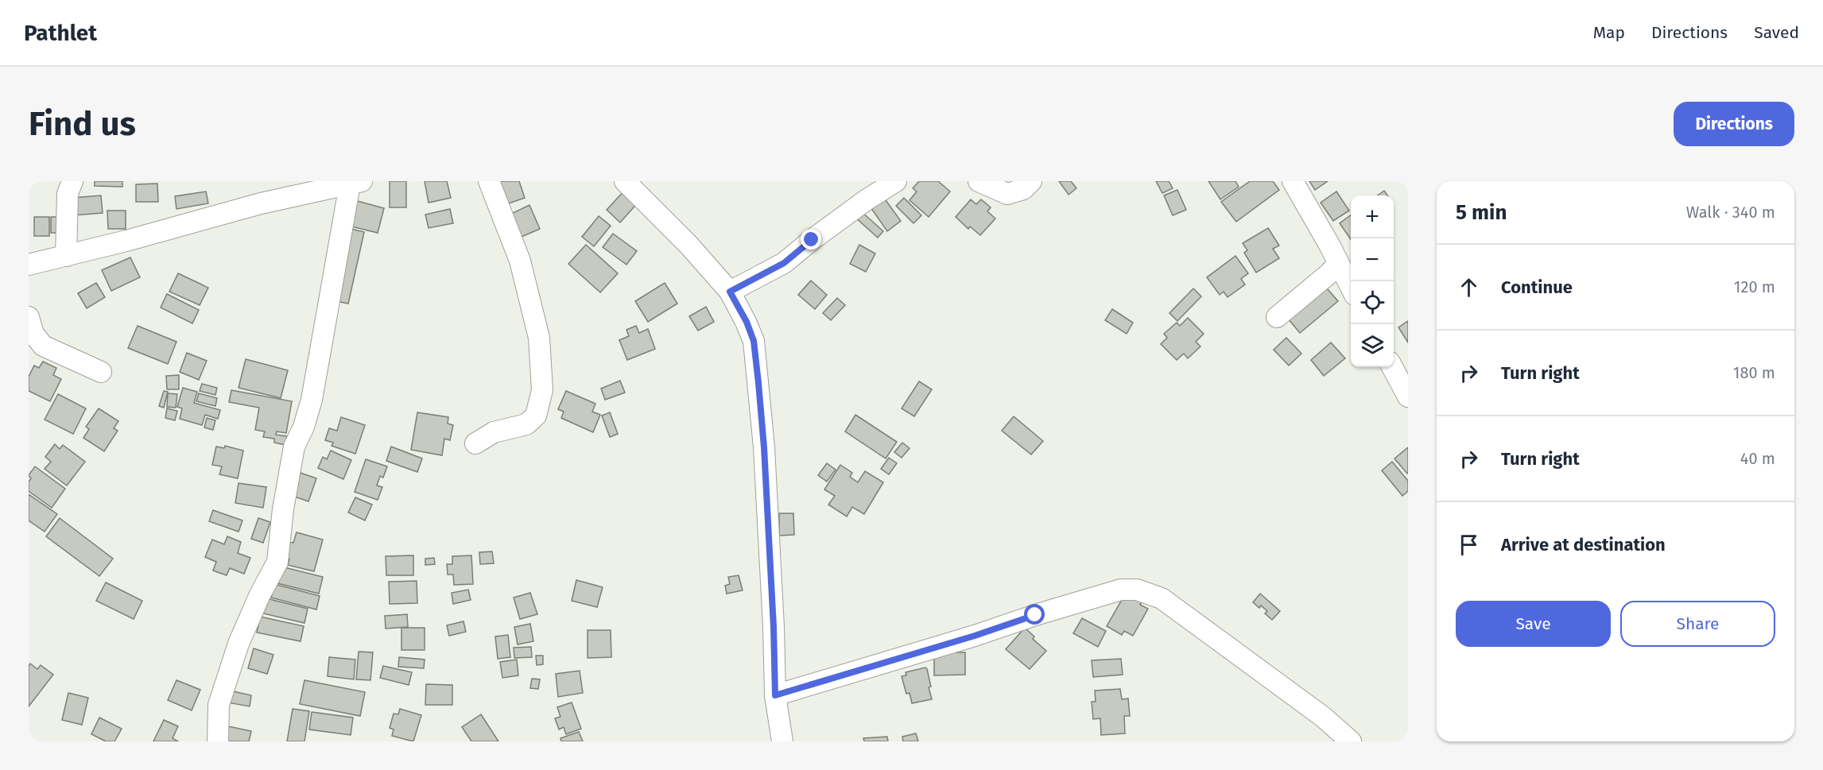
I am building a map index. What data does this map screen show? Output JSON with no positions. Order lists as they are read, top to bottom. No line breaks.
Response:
{"page":{"header":"Pathlet","nav":["Map","Directions","Saved"],"buttons":["Directions",["Save","Share"]],"title":"Find us","heading":["5 min","Walk · 340 m"],"map_buttons":["+","−"],"list":[["Continue","120 m"],["Turn right","180 m"],["Turn right","40 m"],"Arrive at destination"]}}
